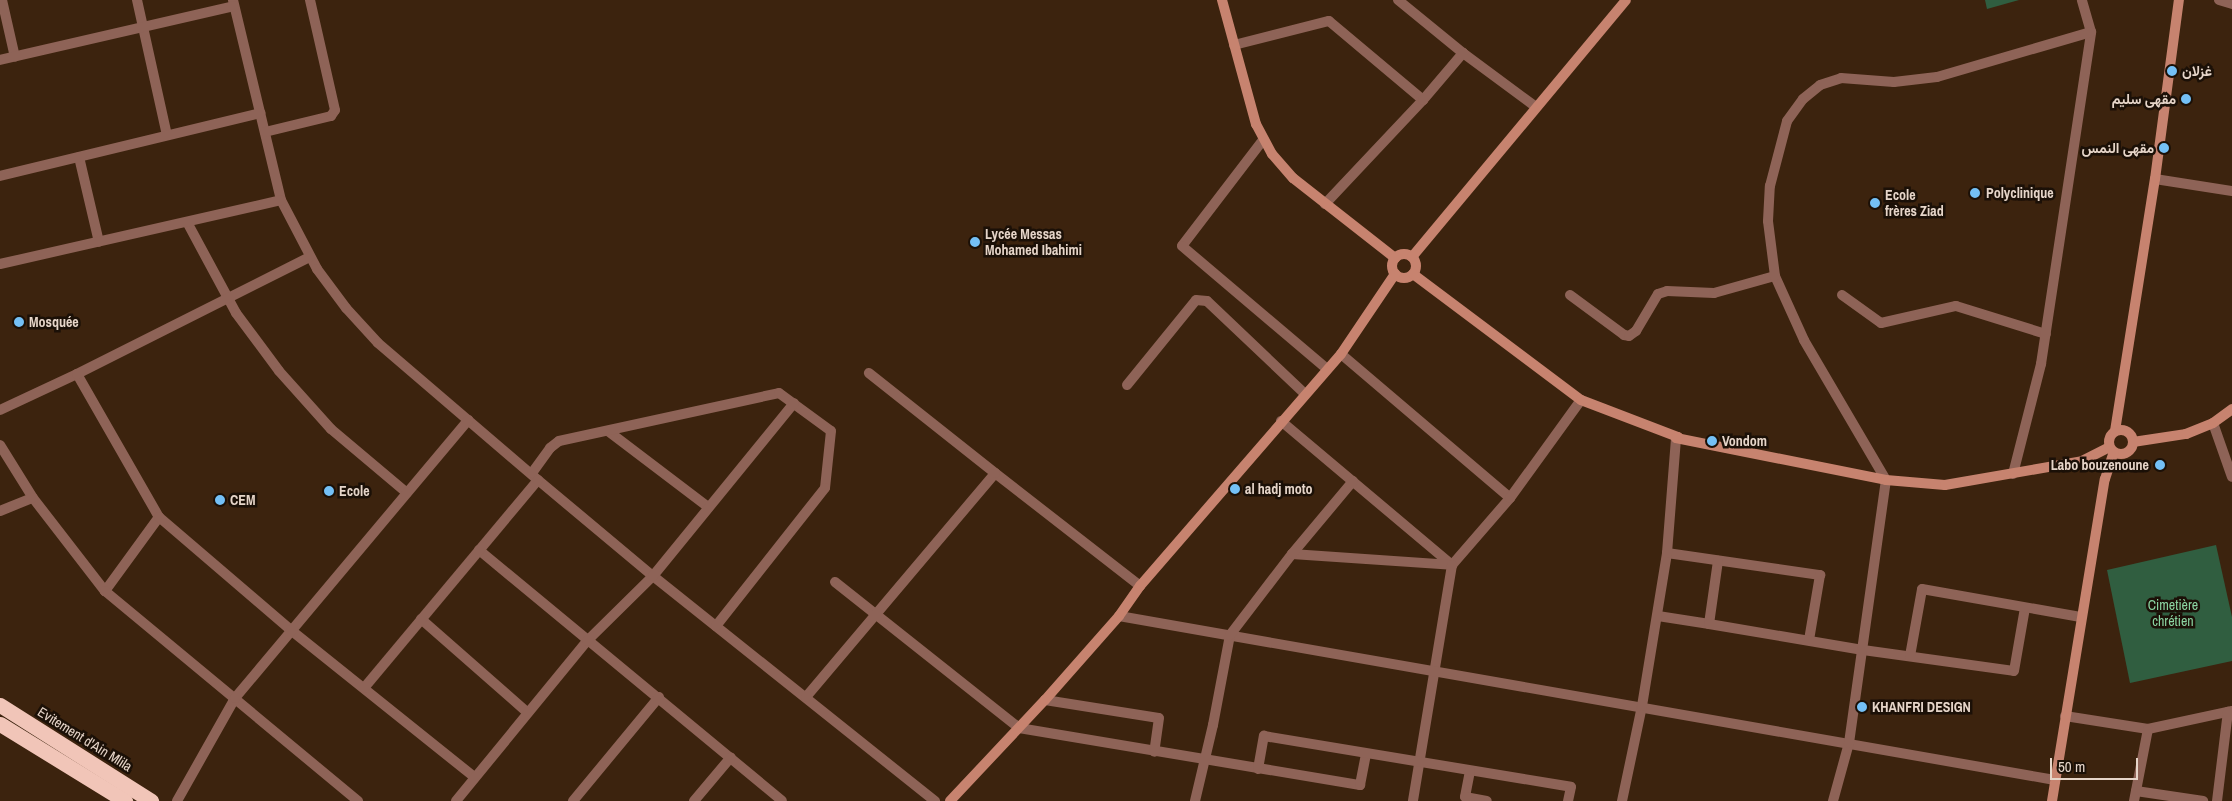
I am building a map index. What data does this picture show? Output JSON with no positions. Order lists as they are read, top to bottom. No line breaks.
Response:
{"streets":{"highway":["Evitement d'Ain Mlila"]},"parks":["Cimetière chrétien"],"places":["غزلان","مقهى سليم","مقهى النمس","Polyclinique","Ecole frères Ziad","Lycée Messas Mohamed Ibahimi","Mosquée","Vondom","Labo bouzenoune","al hadj moto","Ecole","CEM","KHANFRI DESIGN"],"scale_bar":"50 m"}
